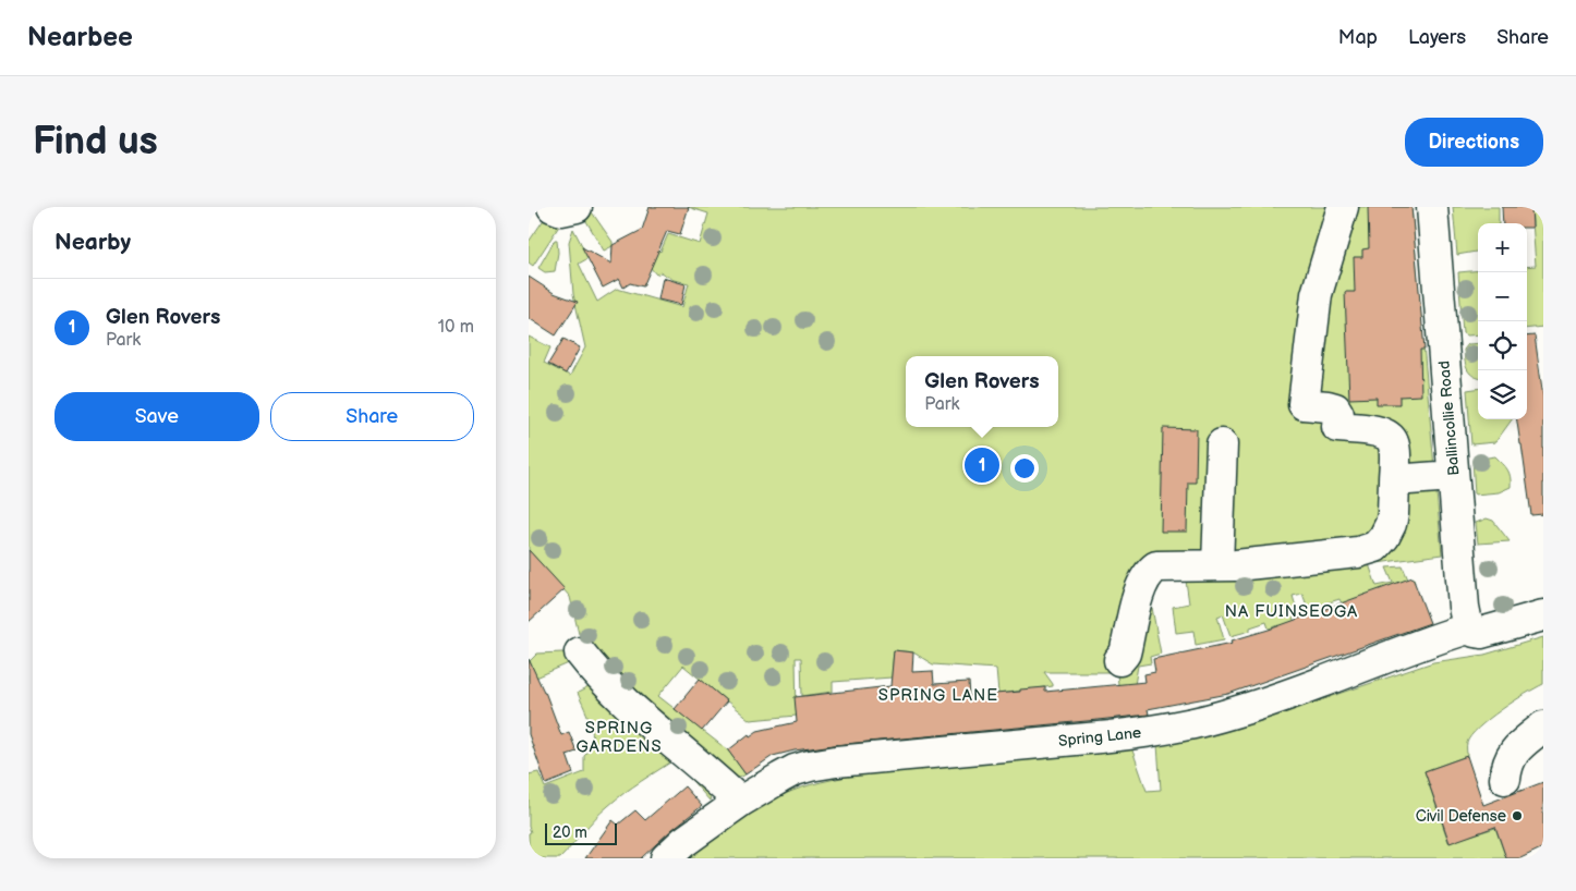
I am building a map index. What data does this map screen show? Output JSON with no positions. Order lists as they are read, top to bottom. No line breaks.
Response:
{"streets":{"street":["Ballincollie Road","Spring Lane"]},"crossings":[["Ballincollie Road","Spring Lane"]],"districts":["NA FUINSEOGA","SPRING LANE","SPRING GARDENS"],"places":["Civil Defense"],"scale_bar":"20 m","page":{"header":"Nearbee","nav":["Map","Layers","Share"],"buttons":["Directions",["Save","Share"]],"title":"Find us","heading":"Nearby","map_buttons":["+","−"],"list":[{"mark":"1","name":"Glen Rovers","note":"Park","value":"10 m"}],"popup":["Glen Rovers","Park"],"pins":"1","scale":"20 m"}}
